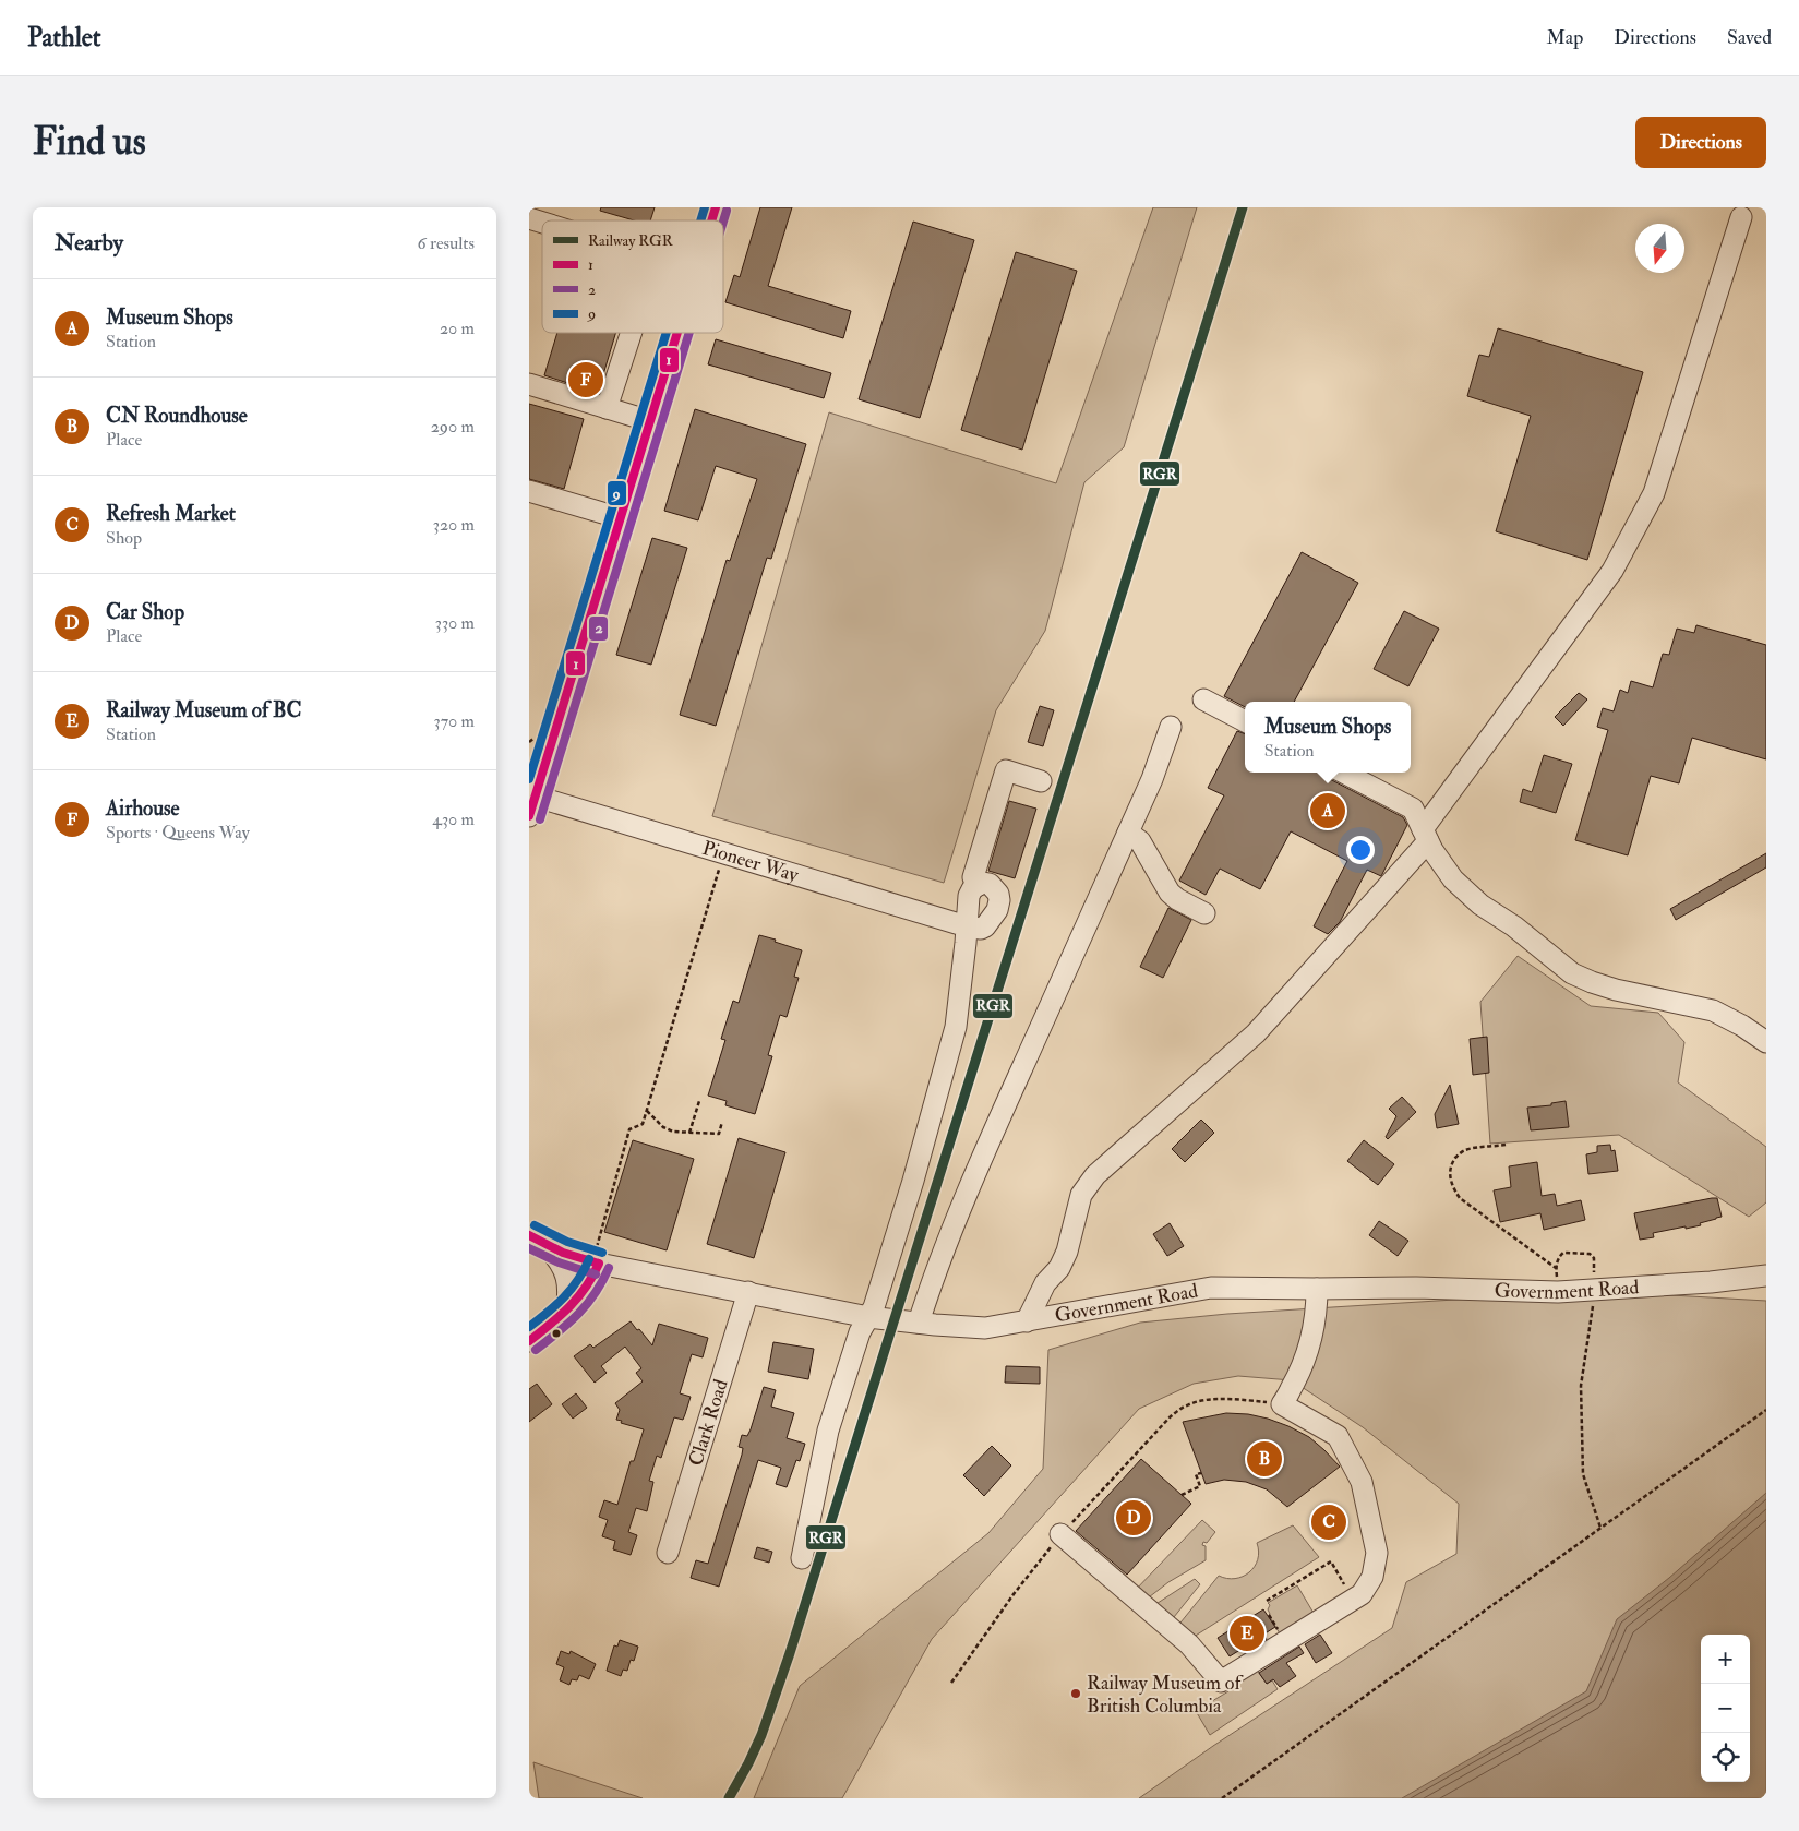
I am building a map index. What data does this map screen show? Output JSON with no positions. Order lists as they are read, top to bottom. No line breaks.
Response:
{"streets":{"street":["Pioneer Way","Government Road","Clark Road"]},"crossings":[["Government Road","Clark Road"]],"places":["Railway Museum of British Columbia"],"lines":["rail line RGR","transit line 1","transit line 9","transit line 2"],"legend":["Railway RGR","1","2","9"],"north":"bottom","page":{"header":"Pathlet","nav":["Map","Directions","Saved"],"buttons":"Directions","title":"Find us","heading":["Nearby","6 results"],"list":[{"mark":"A","name":"Museum Shops","note":"Station","value":"20 m"},{"mark":"B","name":"CN Roundhouse","note":"Place","value":"290 m"},{"mark":"C","name":"Refresh Market","note":"Shop","value":"320 m"},{"mark":"D","name":"Car Shop","note":"Place","value":"330 m"},{"mark":"E","name":"Railway Museum of BC","note":"Station","value":"370 m"},{"mark":"F","name":"Airhouse","note":"Sports · Queens Way","value":"430 m"}],"pins":["F","A","B","D","C","E"],"popup":["Museum Shops","Station"],"map_buttons":["+","−"]}}
